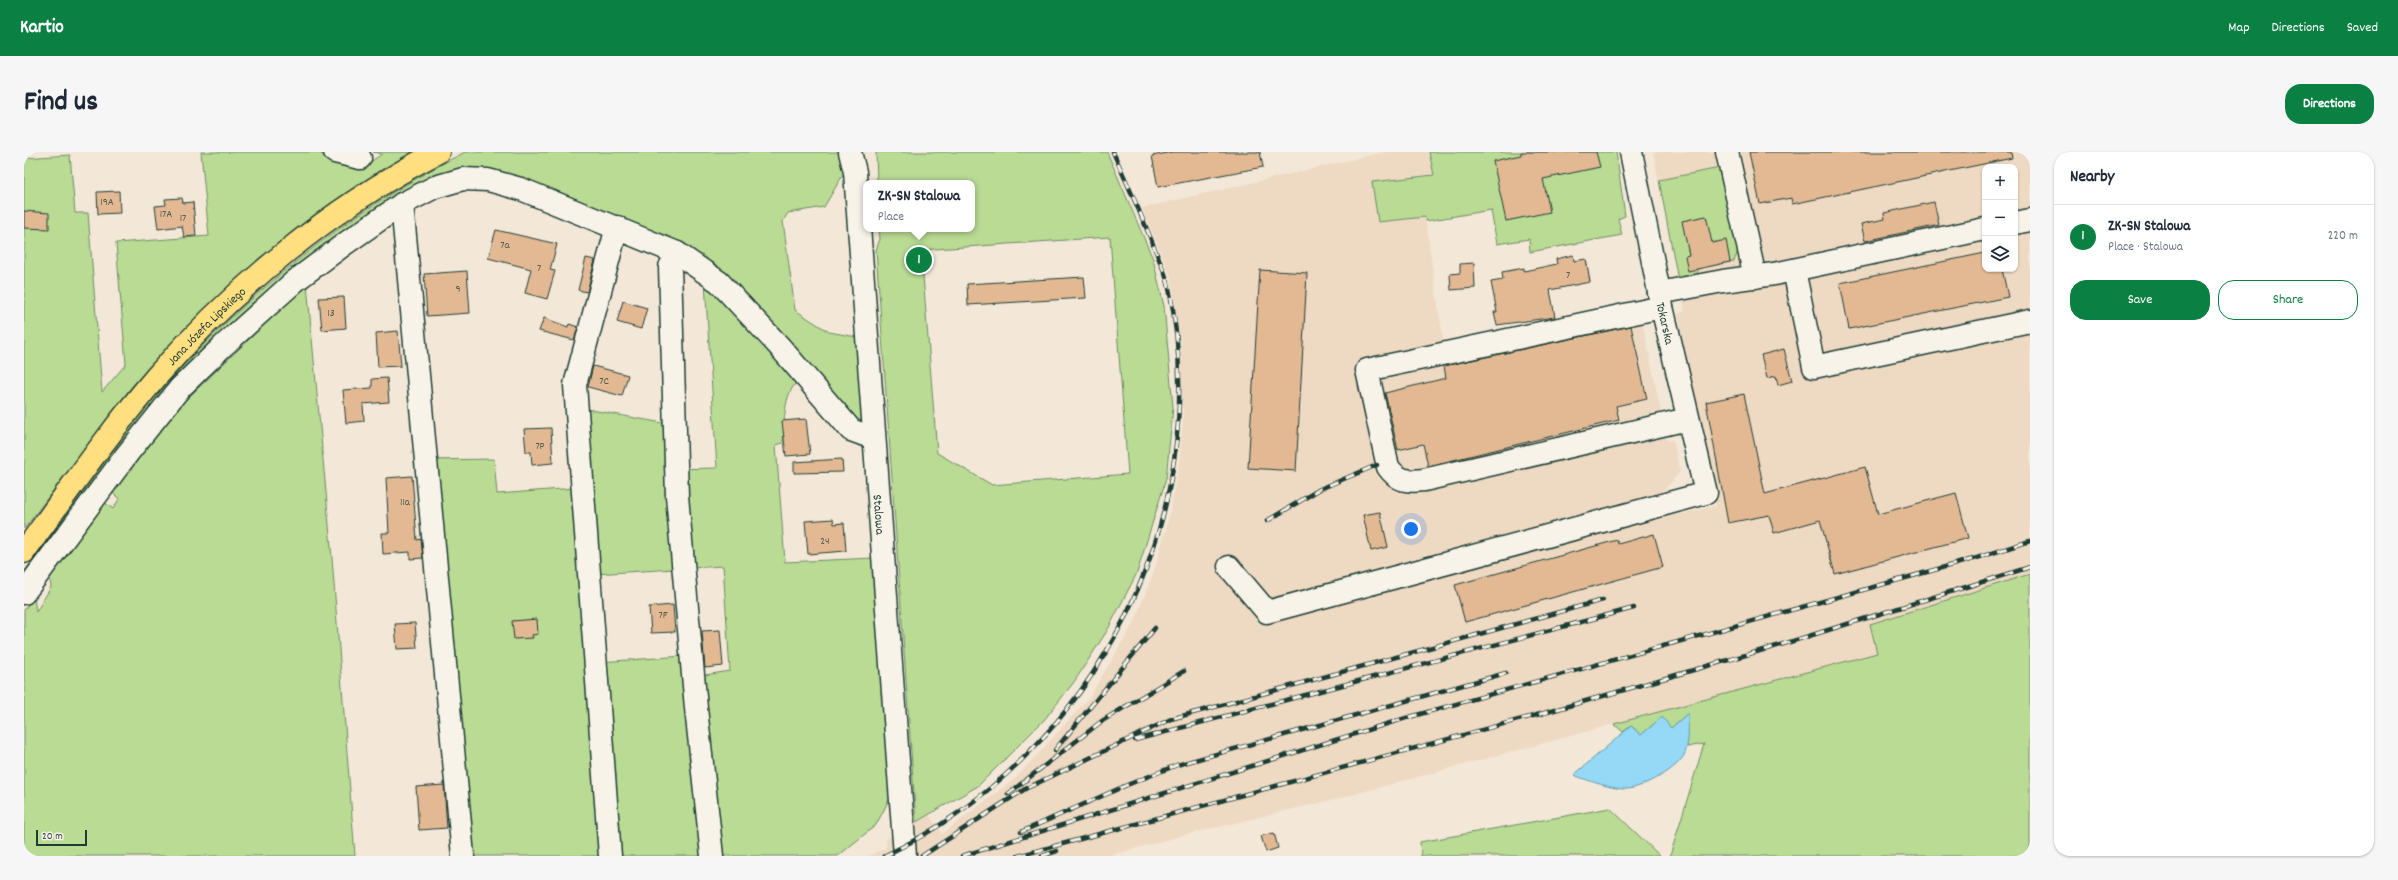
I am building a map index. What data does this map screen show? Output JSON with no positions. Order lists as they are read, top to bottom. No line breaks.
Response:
{"streets":{"main road":["Jana Józefa Lipskiego"],"street":["Tokarska","Stalowa"]},"house_numbers":["19A","17A","17","7a","7","7","9","13","7C","7P","11a","24","7F"],"scale_bar":"20 m","page":{"header":"Kartio","nav":["Map","Directions","Saved"],"title":"Find us","buttons":["Directions",["Save","Share"]],"heading":"Nearby","map_buttons":["+","−"],"popup":["ZK-SN Stalowa","Place"],"list":[{"mark":"1","name":"ZK-SN Stalowa","note":"Place · Stalowa","value":"220 m"}],"pins":"1","scale":"20 m"}}
